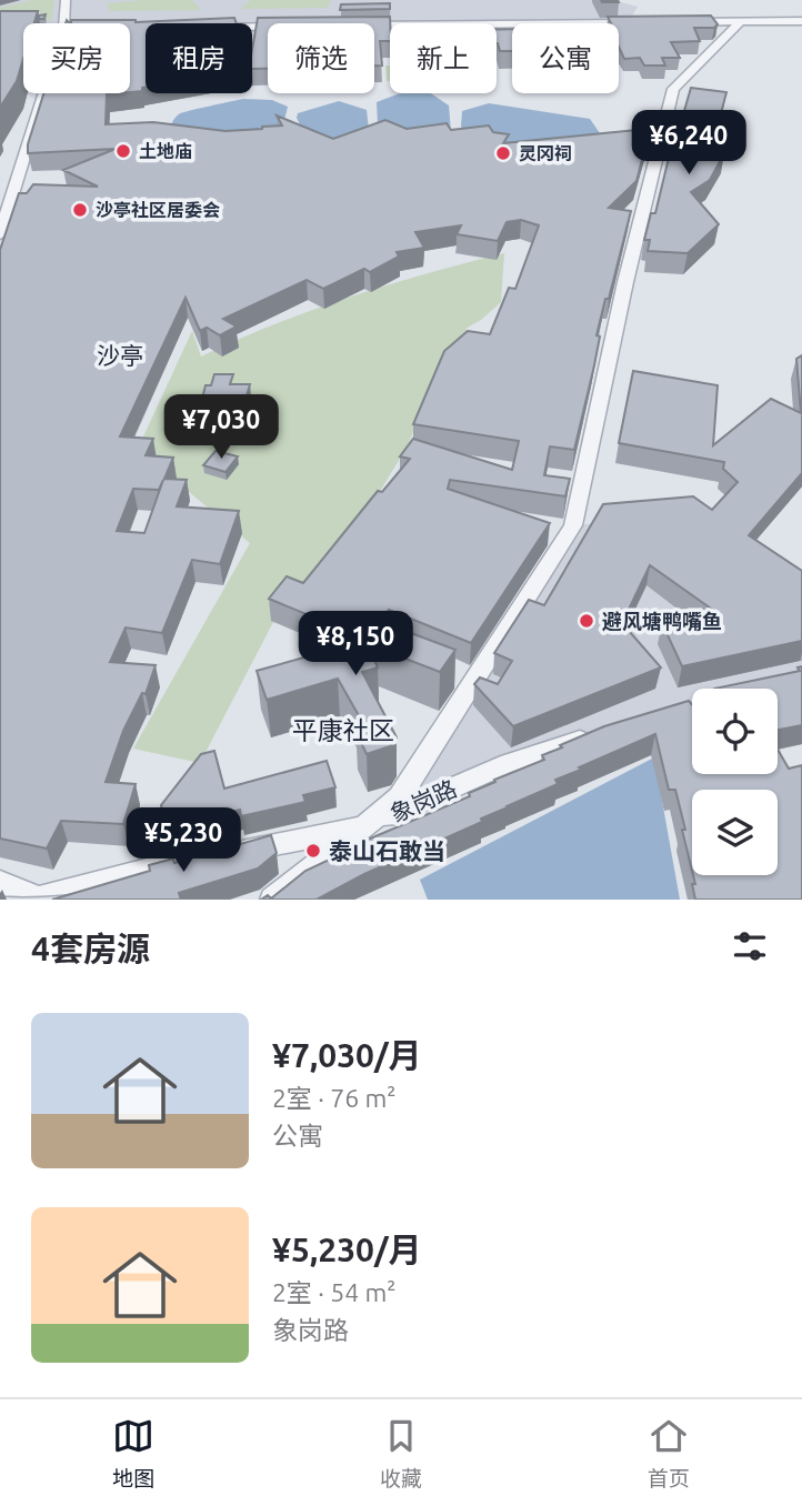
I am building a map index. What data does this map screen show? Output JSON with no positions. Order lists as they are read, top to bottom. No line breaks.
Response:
{"streets":{"street":["象岗路"]},"districts":["沙亭","平康社区"],"places":["土地庙","灵冈祠","沙亭社区居委会","避风塘鸭嘴鱼","泰山石敢当"],"page":{"chip":["买房","租房","筛选","新上","公寓"],"price":["¥6,240","¥7,030","¥8,150","¥5,230"],"heading":"4套房源","list":[{"name":"¥7,030/月","note":"2室 · 76 m² · 公寓"},{"name":"¥5,230/月","note":"2室 · 54 m² · 象岗路"}],"tabs":["地图","收藏","首页"]}}
